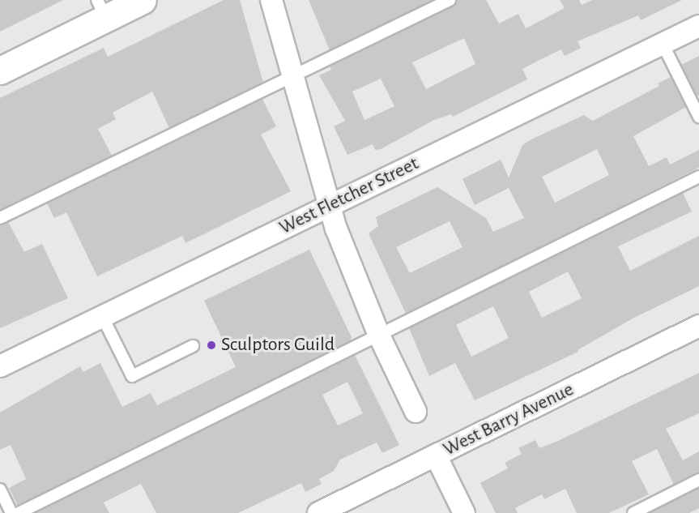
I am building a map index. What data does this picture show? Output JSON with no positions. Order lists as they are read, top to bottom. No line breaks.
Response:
{"streets":{"street":["West Fletcher Street","West Barry Avenue"]},"places":["Sculptors Guild"]}
